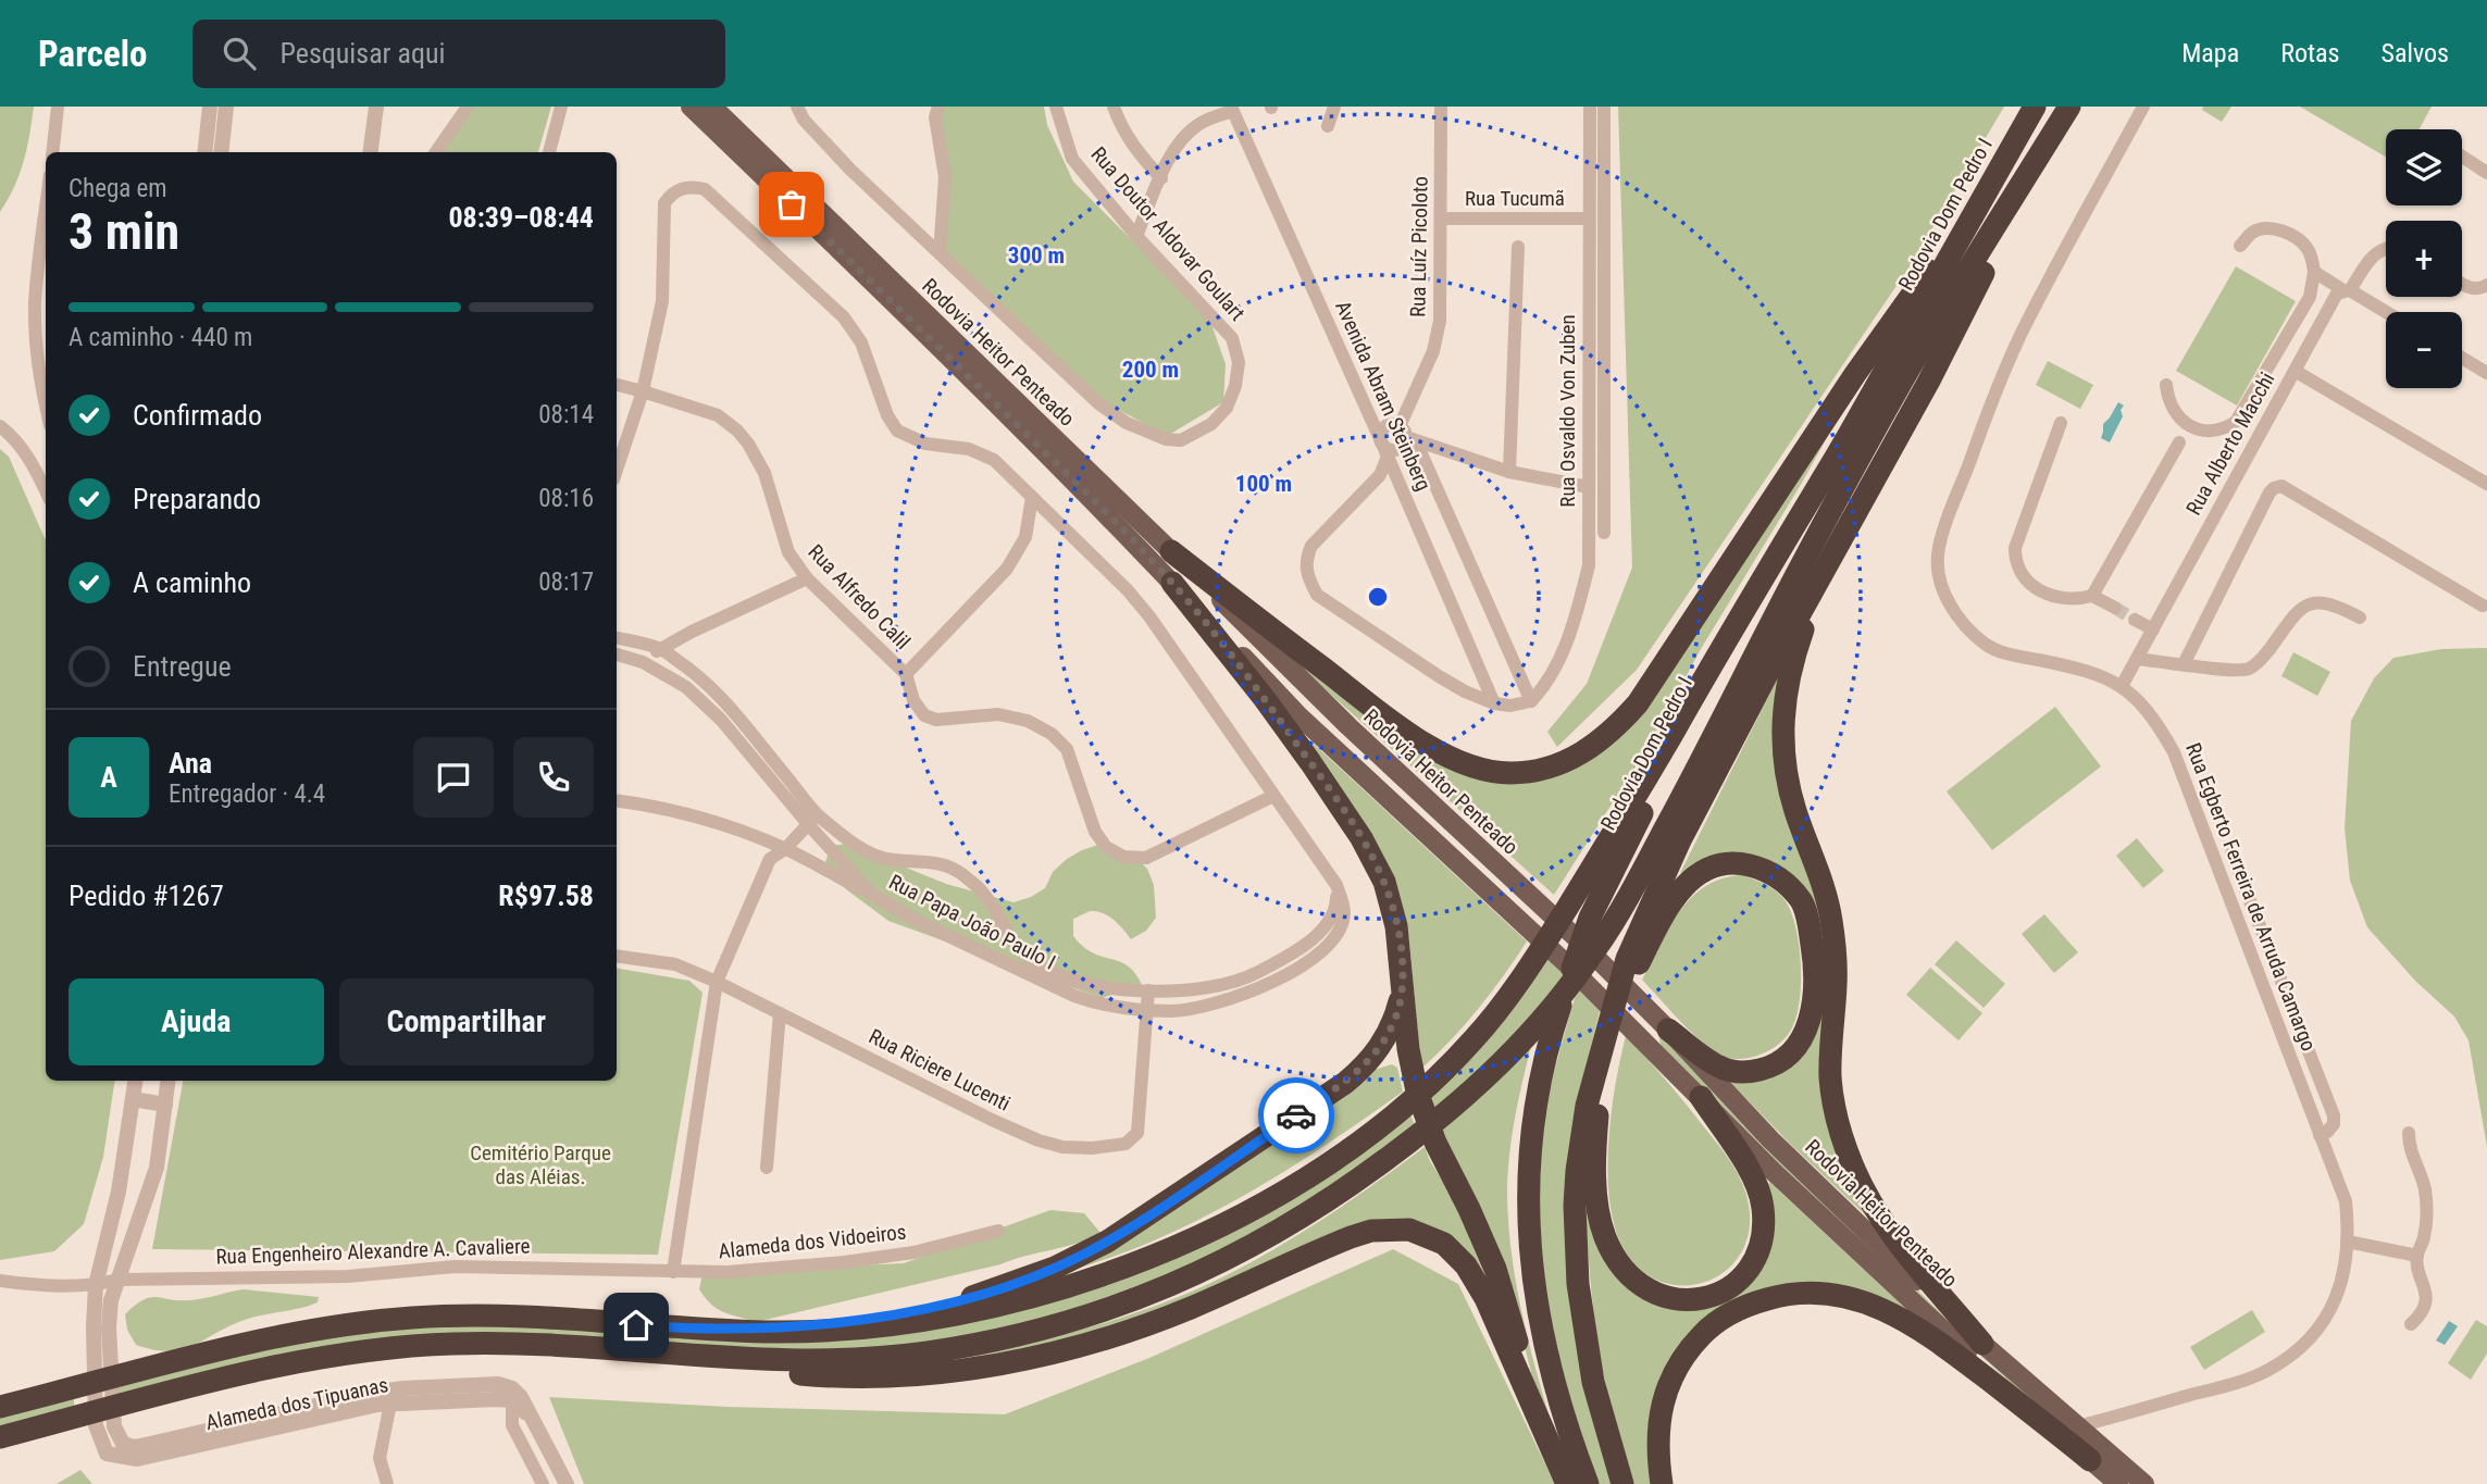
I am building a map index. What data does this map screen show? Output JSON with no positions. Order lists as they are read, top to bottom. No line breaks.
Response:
{"streets":{"highway":["Rodovia Dom Pedro I"],"main road":["Rodovia Heitor Penteado"],"street":["Rua Tucumã","Rua Doutor Aldovar Goulart","Rua Luíz Picoloto","Avenida Abram Steinberg","Rua Osvaldo Von Zuben","Rua Alberto Macchi","Rua Alfredo Calil","Rua Egberto Ferreira de Arruda Camargo","Rua Papa João Paulo I","Rua Riciere Lucenti","Alameda dos Vidoeiros","Rua Engenheiro Alexandre A. Cavaliere","Alameda dos Tipuanas"]},"crossings":[["Rua Tucumã","Rua Luíz Picoloto"],["Rua Tucumã","Rua Osvaldo Von Zuben"],["Rodovia Heitor Penteado","Rua Egberto Ferreira de Arruda Camargo"],["Rua Alberto Macchi","Rua Egberto Ferreira de Arruda Camargo"],["Rua Papa João Paulo I","Rua Riciere Lucenti"],["Alameda dos Vidoeiros","Rua Engenheiro Alexandre A. Cavaliere"]],"parks":["Cemitério Parque das Aléias."],"page":{"header":"Parcelo","search":"Pesquisar aqui","nav":["Mapa","Rotas","Salvos"],"map_buttons":["+","−"],"heading":["3 min","Chega em","08:39–08:44"],"panel":["Ana","Entregador · 4.4","Pedido #1267","R$97.58"],"bar":"A caminho · 440 m","list":[["Confirmado","08:14"],["Preparando","08:16"],["A caminho","08:17"],"Entregue"],"round":"A","buttons":["Ajuda","Compartilhar"]},"rings":["300 m","200 m","100 m"]}
